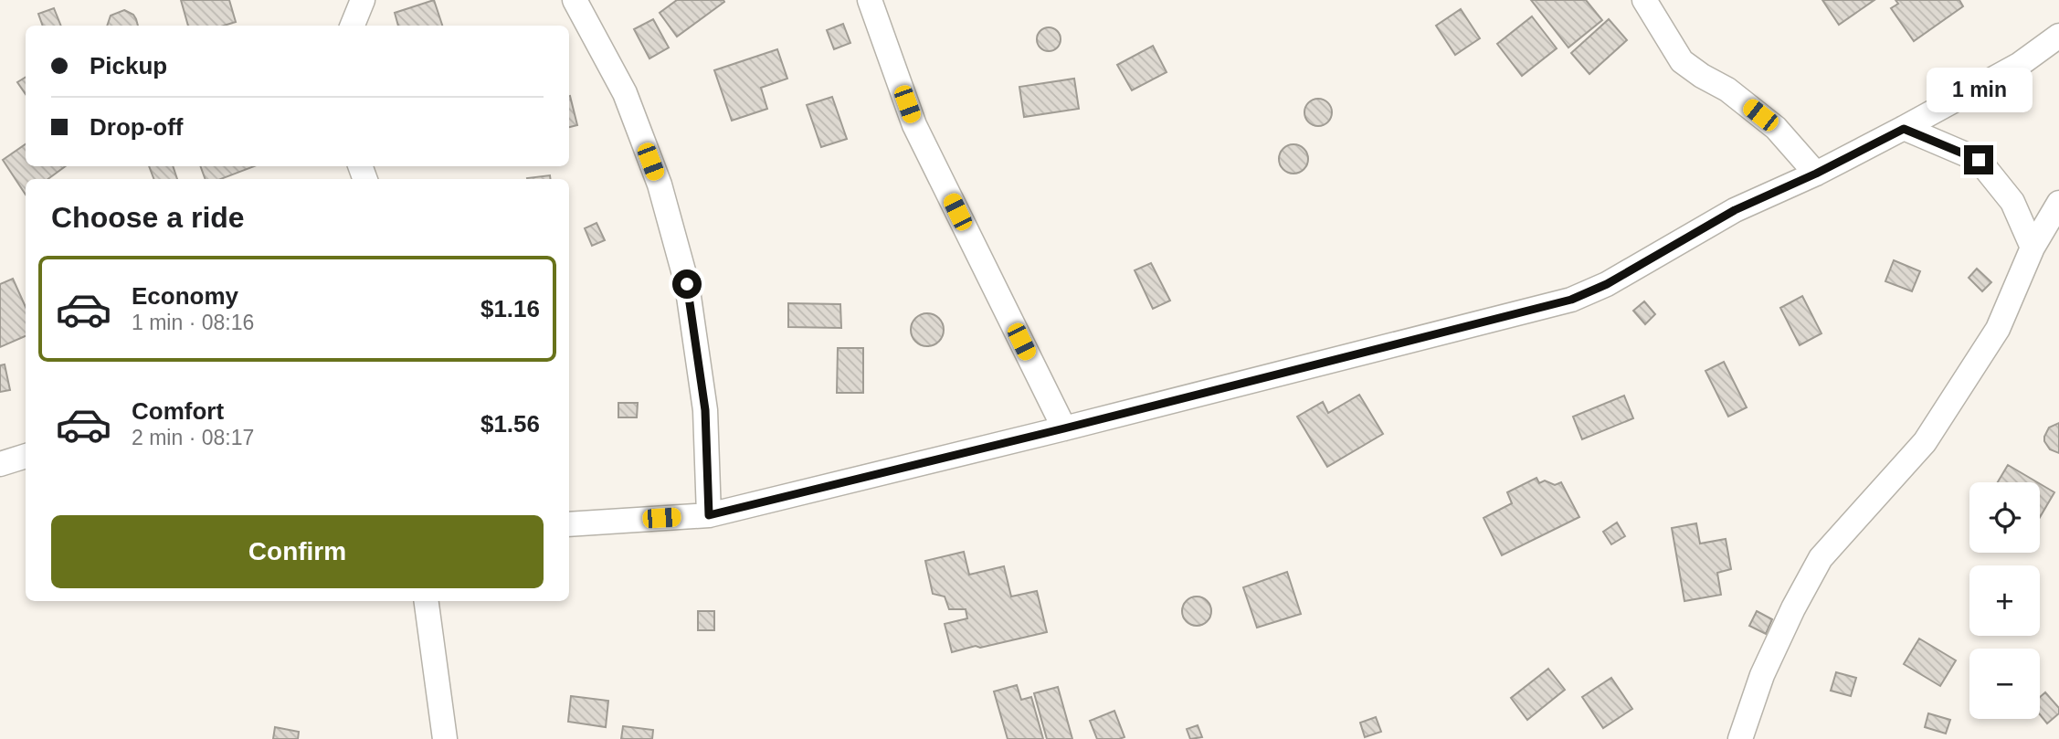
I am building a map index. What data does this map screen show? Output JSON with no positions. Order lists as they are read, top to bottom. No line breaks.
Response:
{"page":{"banner":["Pickup","Drop-off"],"bubble":"1 min","heading":"Choose a ride","list":[{"name":"Economy","note":"1 min · 08:16","value":"$1.16"},{"name":"Comfort","note":"2 min · 08:17","value":"$1.56"}],"map_buttons":["+","−"],"buttons":"Confirm"}}
